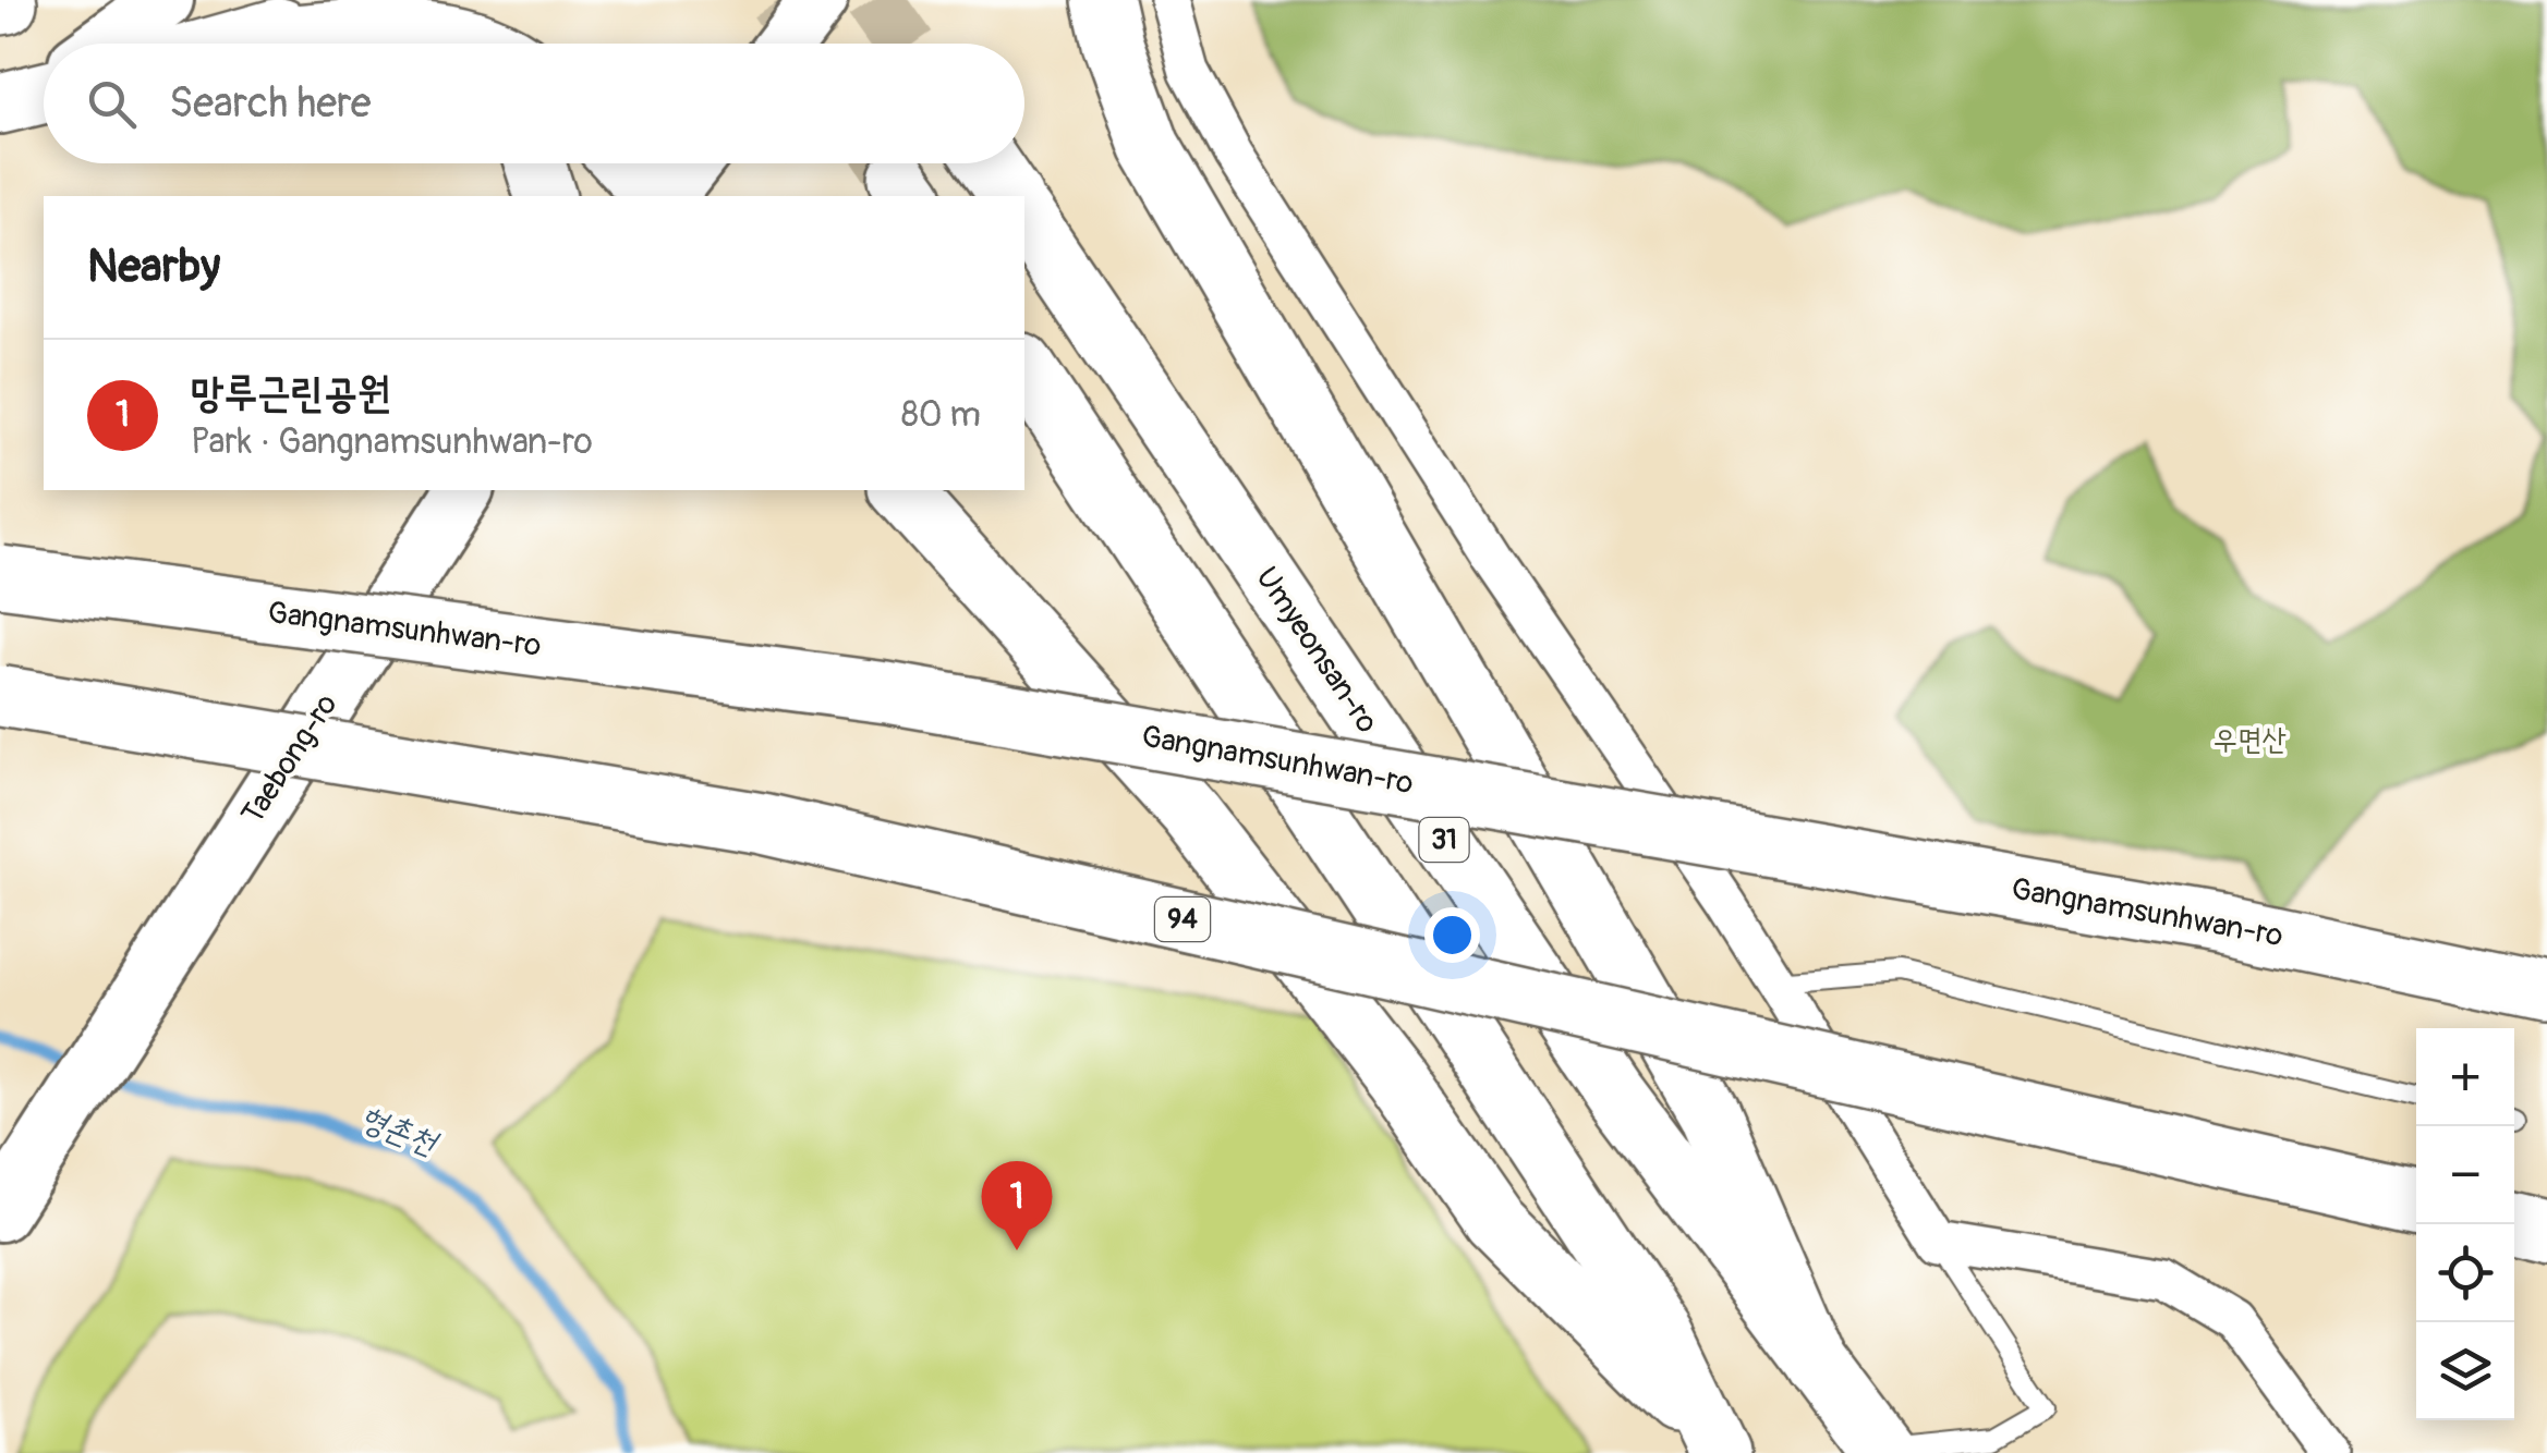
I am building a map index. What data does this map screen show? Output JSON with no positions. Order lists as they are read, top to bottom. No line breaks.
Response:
{"streets":{"main road":["Gangnamsunhwan-ro","Umyeonsan-ro","31","94"],"street":["Taebong-ro"]},"water":["형촌천"],"parks":["우면산"],"page":{"search":"Search here","heading":"Nearby","list":[{"mark":"1","name":"망루근린공원","note":"Park · Gangnamsunhwan-ro","value":"80 m"}],"map_buttons":["+","−"],"pins":"1"}}
